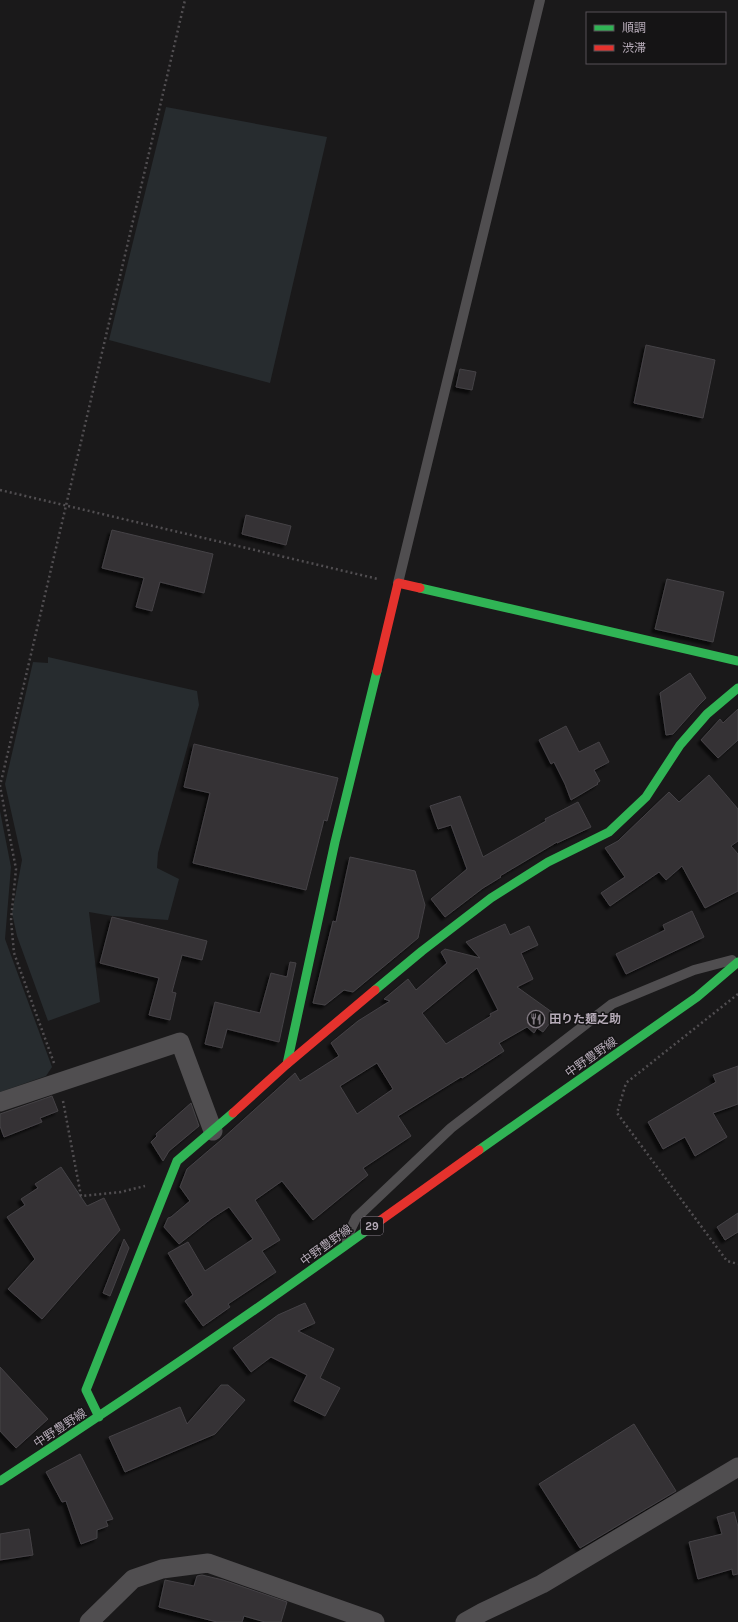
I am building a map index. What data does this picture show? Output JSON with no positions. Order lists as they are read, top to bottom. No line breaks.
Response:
{"streets":{"street":["中野豊野線","29"]},"places":{"restaurant":["田りた麺之助"]},"legend":["順調","渋滞"]}
